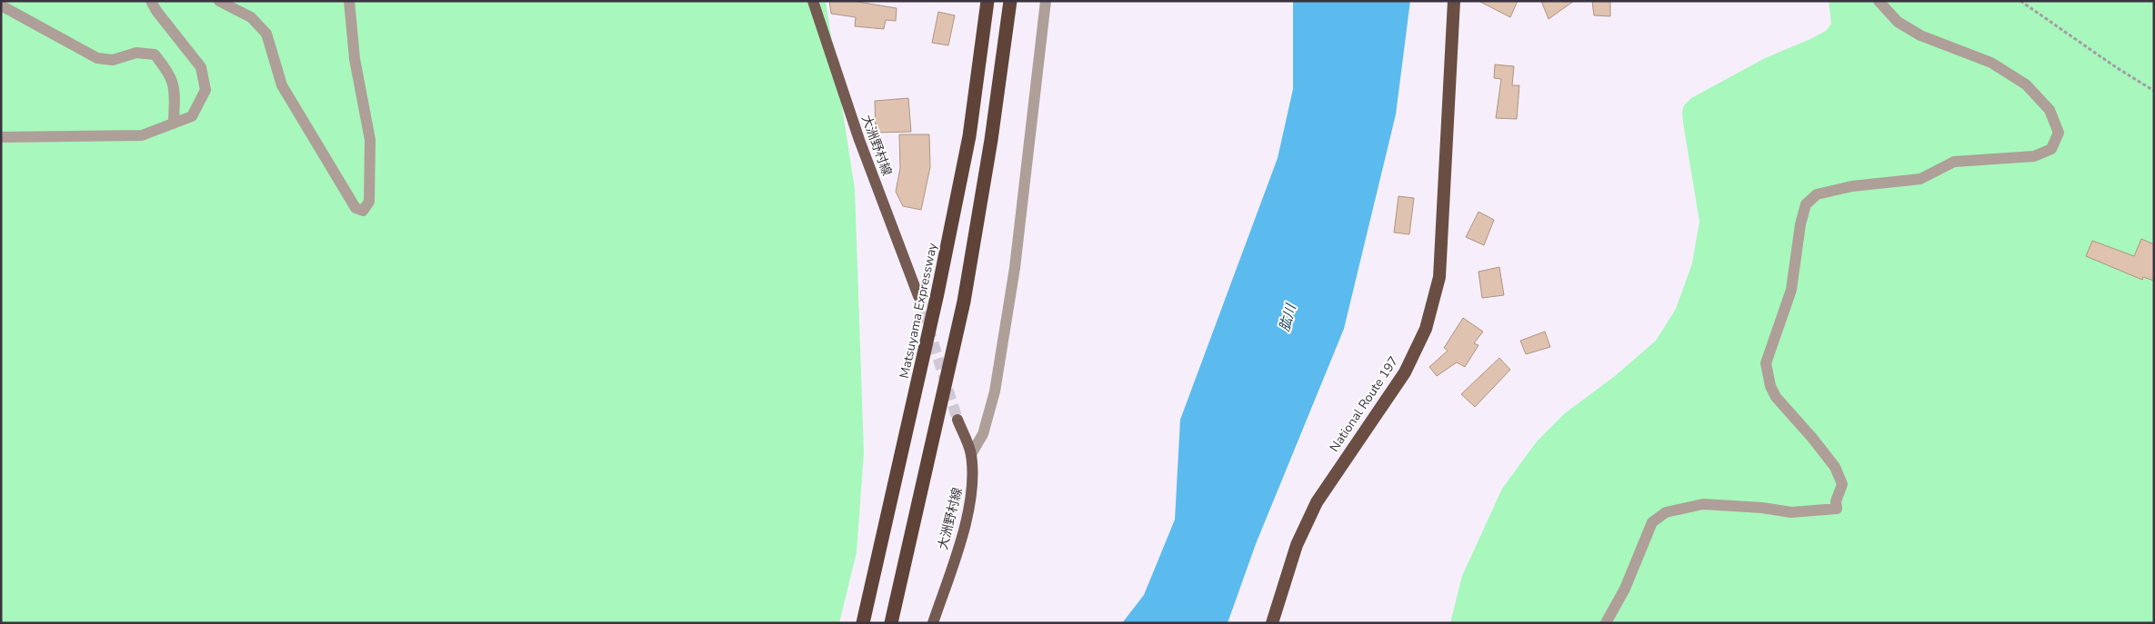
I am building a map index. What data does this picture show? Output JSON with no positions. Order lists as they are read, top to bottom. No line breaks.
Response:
{"streets":{"highway":["Matsuyama Expressway","National Route 197"],"main road":["大洲野村線"]},"water":["肱川"]}
